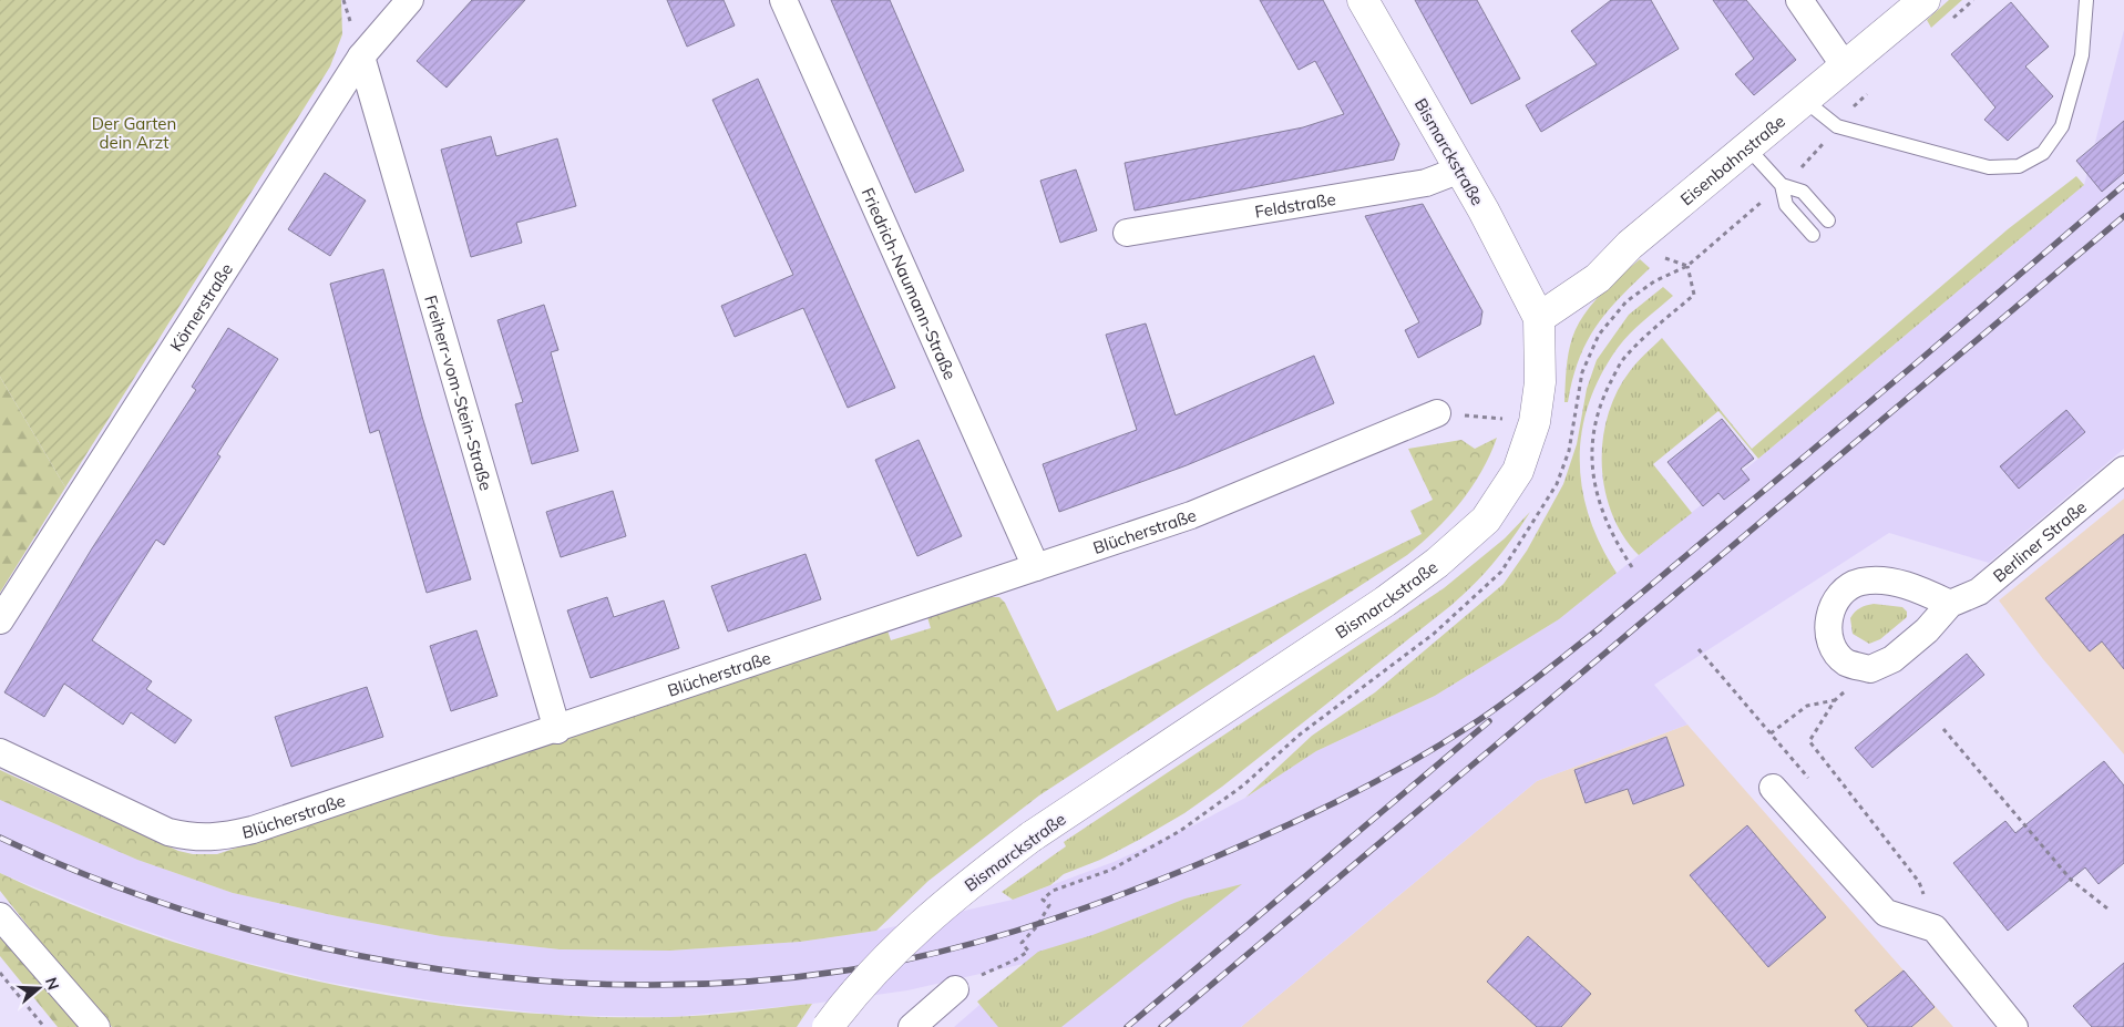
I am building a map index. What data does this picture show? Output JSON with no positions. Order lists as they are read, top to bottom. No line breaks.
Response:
{"streets":{"street":["Bismarckstraße","Eisenbahnstraße","Feldstraße","Friedrich-Naumann-Straße","Körnerstraße","Freiherr-vom-Stein-Straße","Blücherstraße","Berliner Straße"]},"crossings":[["Bismarckstraße","Eisenbahnstraße"],["Bismarckstraße","Feldstraße"],["Friedrich-Naumann-Straße","Blücherstraße"],["Körnerstraße","Freiherr-vom-Stein-Straße"],["Freiherr-vom-Stein-Straße","Blücherstraße"]],"parks":["Der Garten dein Arzt"],"north":"right"}
